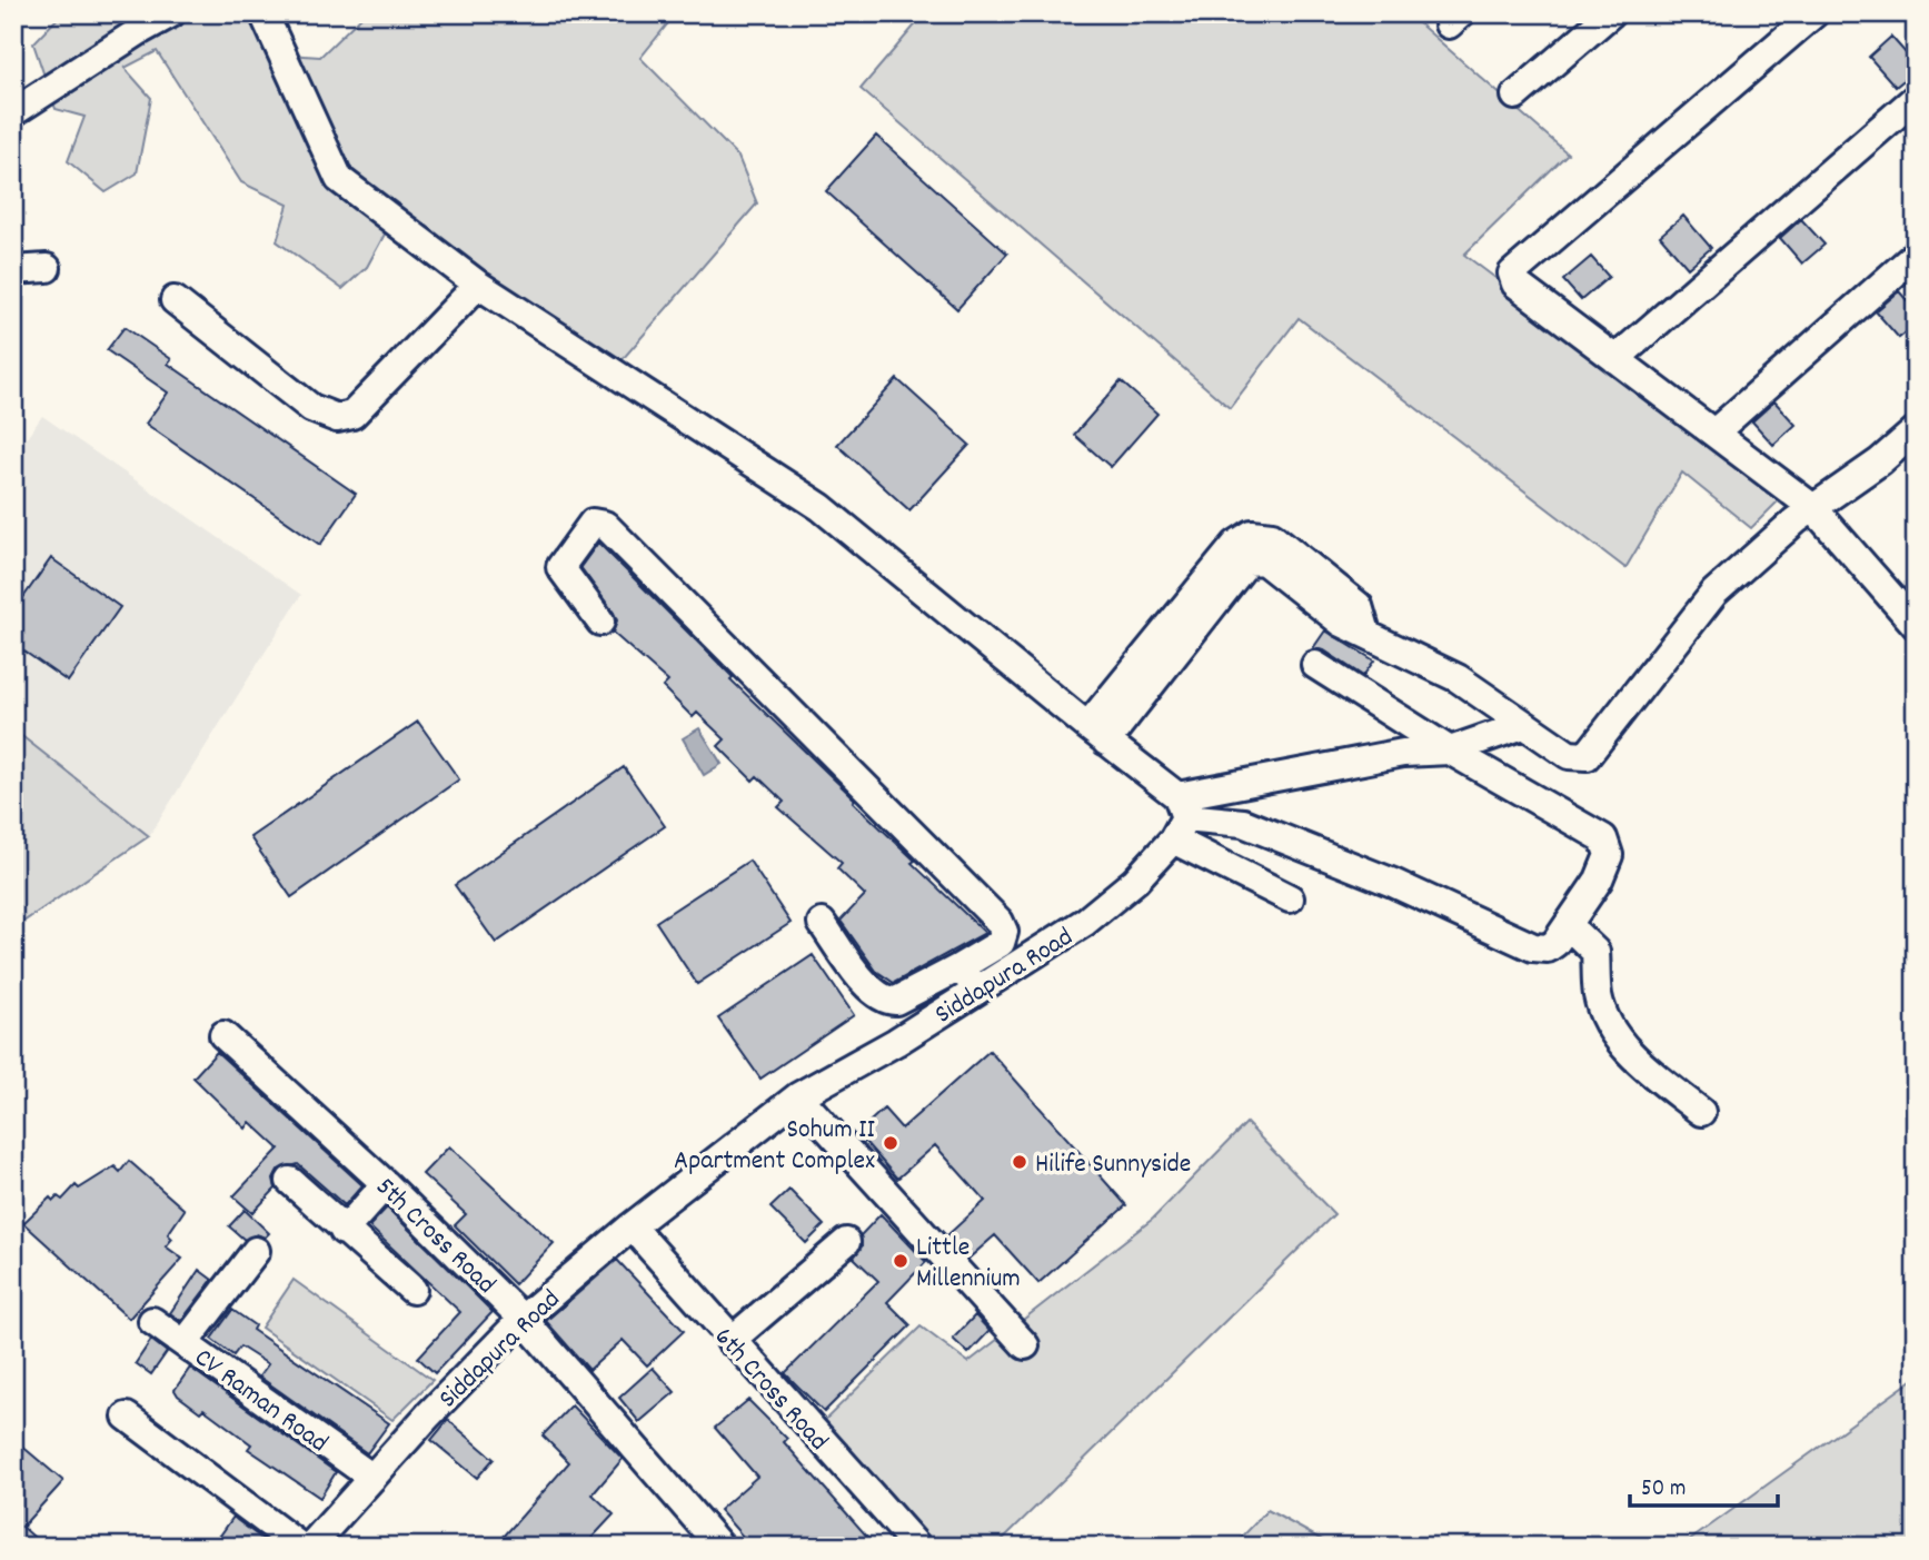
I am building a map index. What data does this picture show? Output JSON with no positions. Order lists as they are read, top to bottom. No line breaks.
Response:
{"streets":{"street":["Siddapura Road","5th Cross Road","6th Cross Road","CV Raman Road"]},"crossings":[["Siddapura Road","5th Cross Road"],["Siddapura Road","6th Cross Road"],["Siddapura Road","CV Raman Road"]],"places":["Sohum II Apartment Complex","Hilife Sunnyside","Little Millennium"],"scale_bar":"50 m"}
